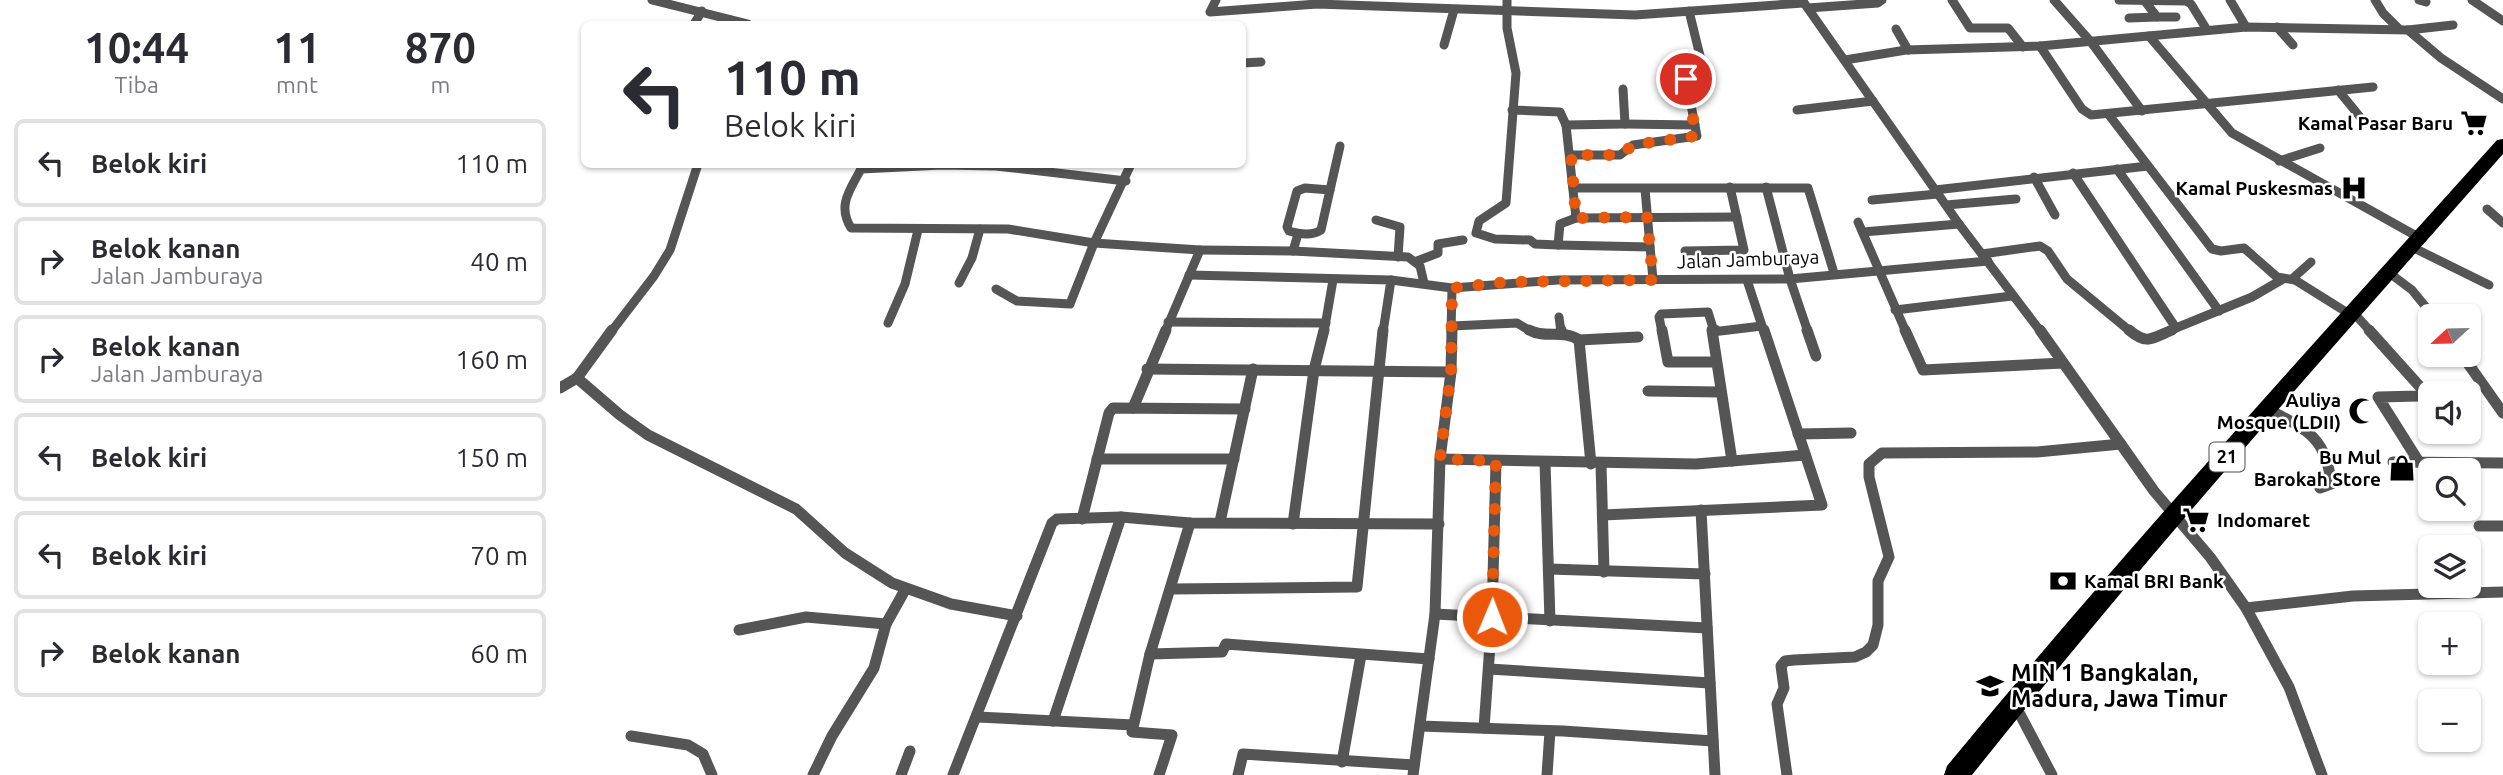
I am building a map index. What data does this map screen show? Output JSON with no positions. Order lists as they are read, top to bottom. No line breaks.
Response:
{"streets":{"highway":["21"],"street":["Jalan Jamburaya"]},"places":{"supermarket":["Kamal Pasar Baru","Indomaret"],"hospital":["Kamal Puskesmas"],"mosque":["Auliya Mosque (LDII)"],"shop":["Bu Mul Barokah Store"],"bank":["Kamal BRI Bank"],"school or university":["MIN 1 Bangkalan, Madura, Jawa Timur"]},"north":"left","page":{"eta":["10:44","Tiba","11","mnt","870","m"],"turn":["110 m","Belok kiri"],"list":[{"name":"Belok kiri","value":"110 m"},{"name":"Belok kanan","note":"Jalan Jamburaya","value":"40 m"},{"name":"Belok kanan","note":"Jalan Jamburaya","value":"160 m"},{"name":"Belok kiri","value":"150 m"},{"name":"Belok kiri","value":"70 m"},{"name":"Belok kanan","value":"60 m"}],"map_buttons":["+","−"]}}
